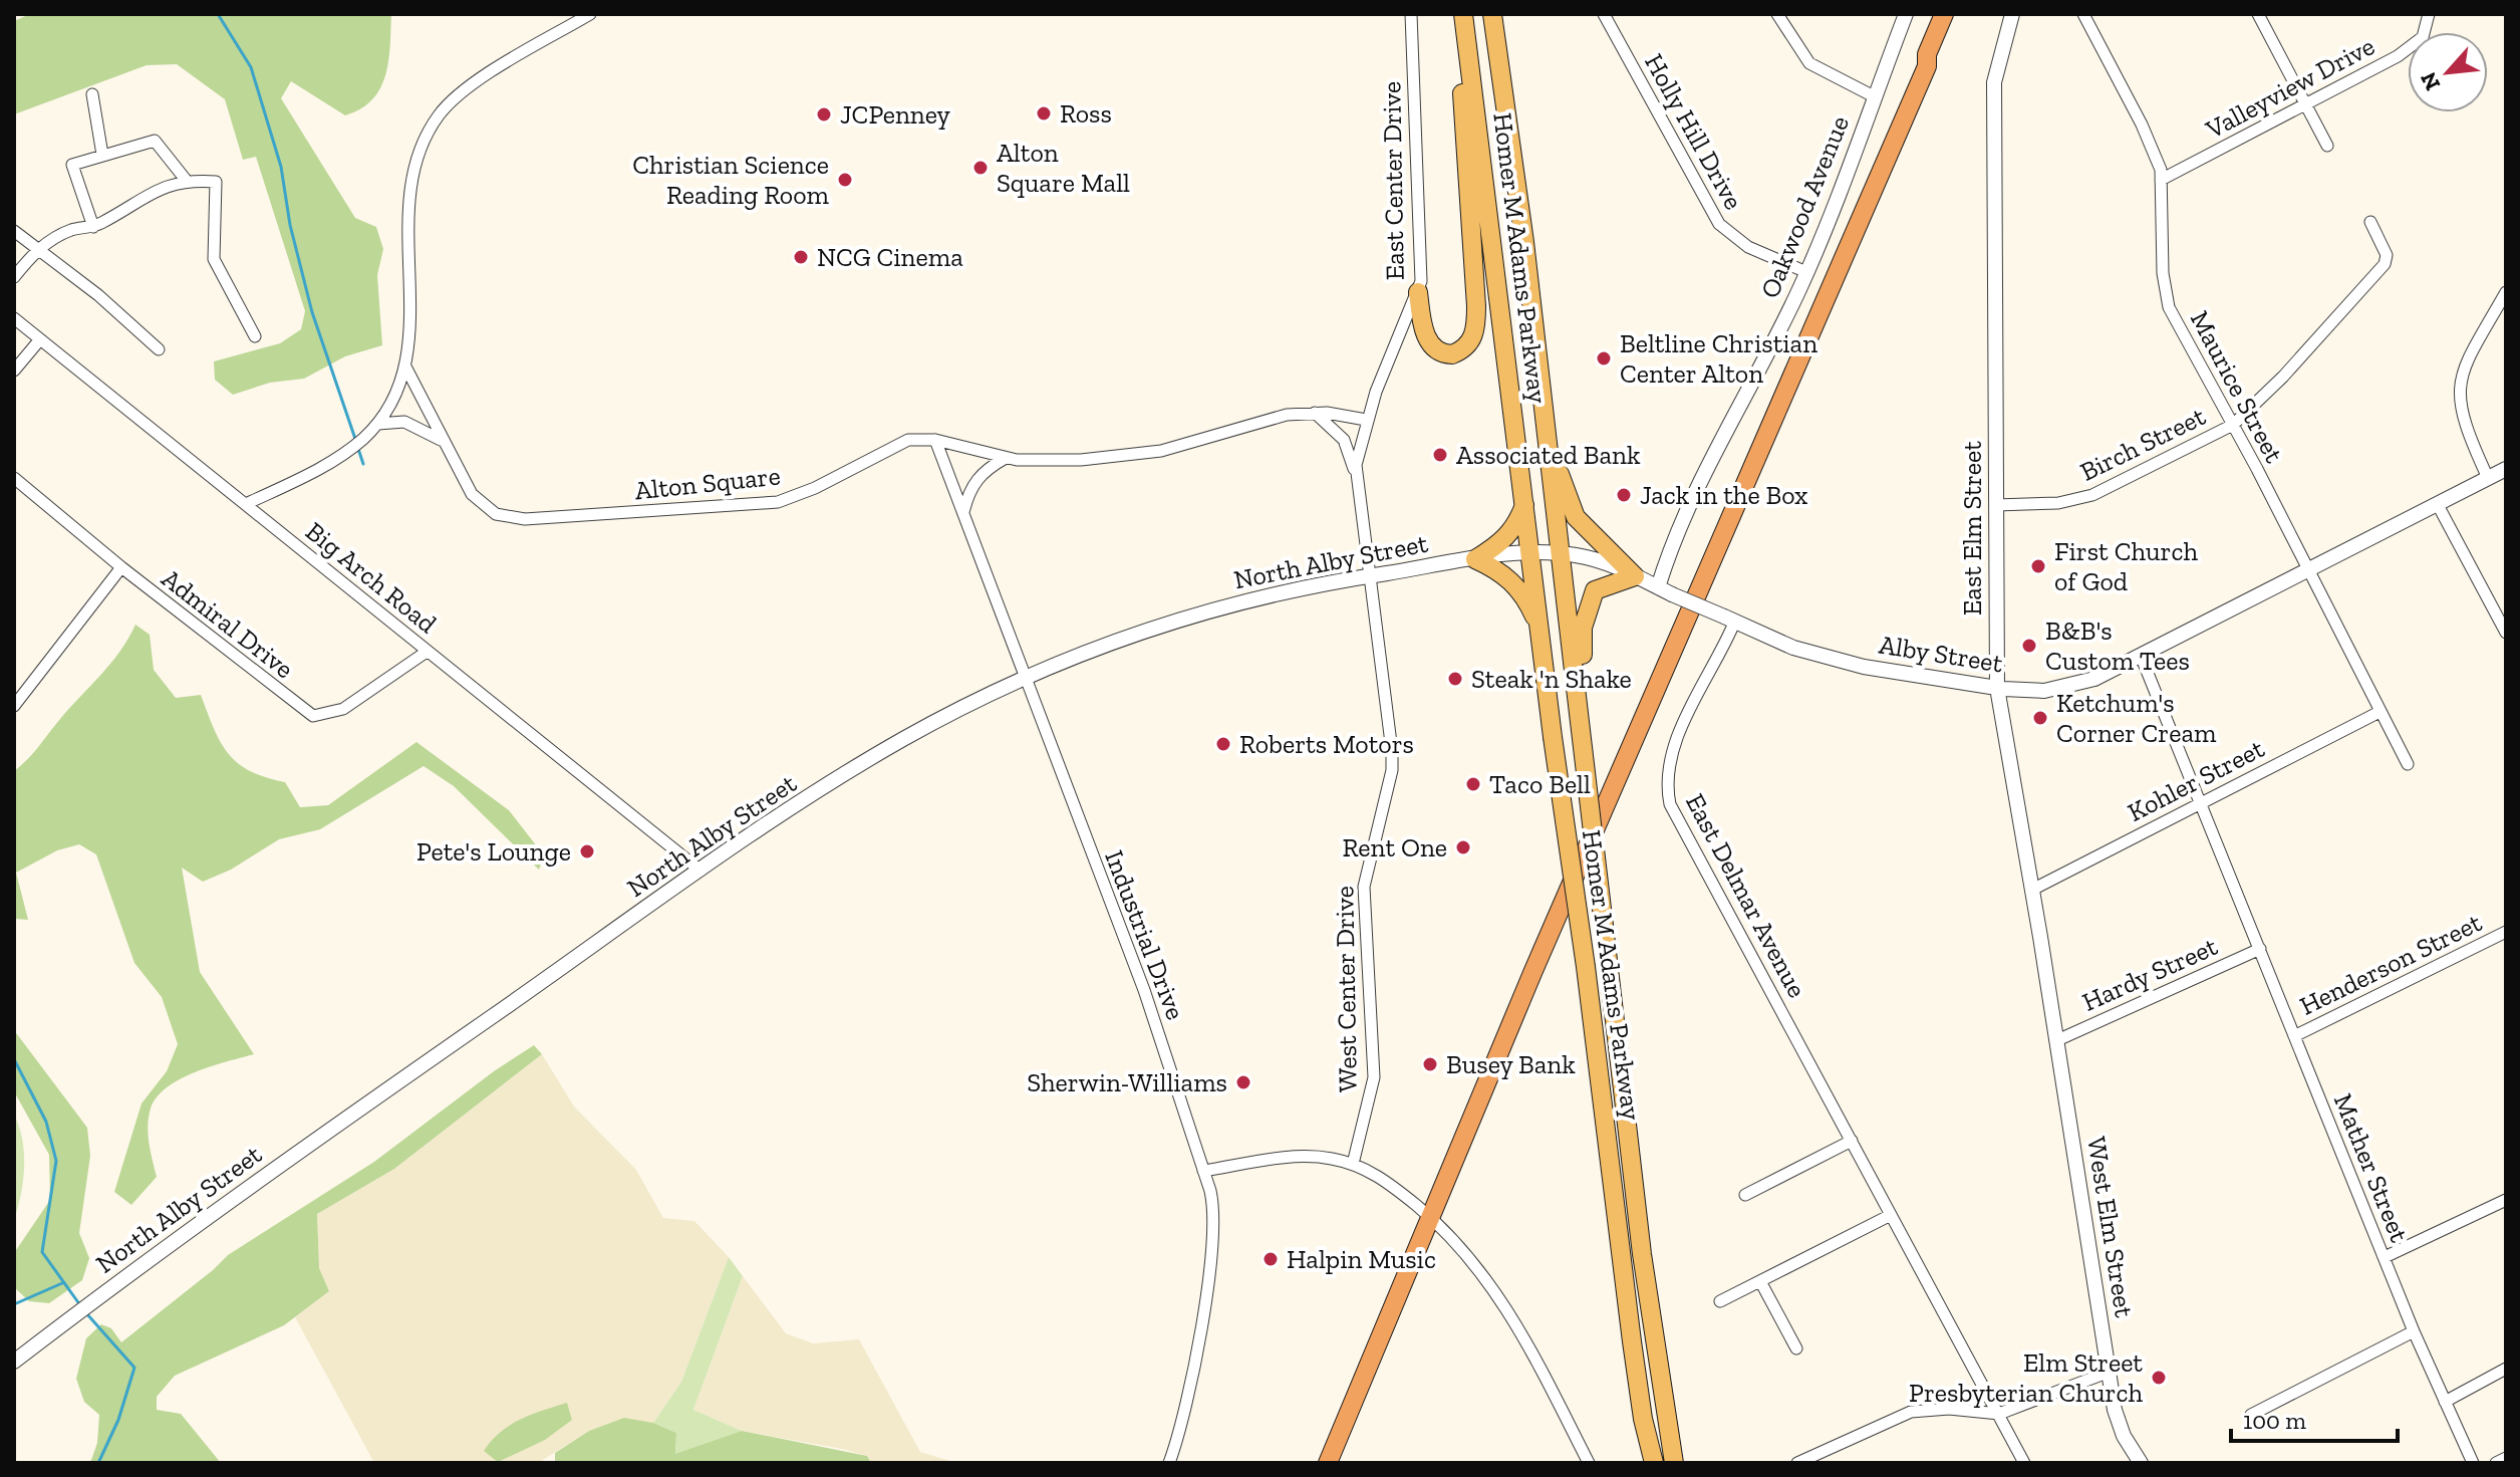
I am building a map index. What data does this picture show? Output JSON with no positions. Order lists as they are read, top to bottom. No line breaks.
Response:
{"streets":{"main road":["Homer M Adams Parkway"],"street":["Valleyview Drive","Holly Hill Drive","East Center Drive","Oakwood Avenue","Maurice Street","Birch Street","Alton Square","East Elm Street","North Alby Street","Big Arch Road","Admiral Drive","Alby Street","Kohler Street","East Delmar Avenue","Industrial Drive","Henderson Street","Hardy Street","West Center Drive","Mather Street","West Elm Street"]},"crossings":[["Valleyview Drive","Maurice Street"],["Holly Hill Drive","Oakwood Avenue"],["East Center Drive","Alton Square"],["East Center Drive","North Alby Street"],["East Center Drive","West Center Drive"],["Oakwood Avenue","Alby Street"],["Homer M Adams Parkway","North Alby Street"],["Homer M Adams Parkway","Alby Street"],["Maurice Street","Birch Street"],["Maurice Street","Alby Street"],["Maurice Street","Kohler Street"],["Birch Street","East Elm Street"],["Alton Square","Industrial Drive"],["East Elm Street","Alby Street"],["East Elm Street","Kohler Street"],["East Elm Street","Hardy Street"],["East Elm Street","West Elm Street"],["North Alby Street","Big Arch Road"],["North Alby Street","Alby Street"],["North Alby Street","Industrial Drive"],["North Alby Street","West Center Drive"],["Big Arch Road","Admiral Drive"],["Alby Street","East Delmar Avenue"],["Alby Street","Mather Street"],["Kohler Street","Mather Street"],["Henderson Street","Mather Street"],["Hardy Street","Mather Street"],["Hardy Street","West Elm Street"]],"places":["Ross","JCPenney","Alton Square Mall","Christian Science Reading Room","NCG Cinema","Beltline Christian Center Alton","Associated Bank","Jack in the Box","First Church of God","B&B's Custom Tees","Steak 'n Shake","Ketchum's Corner Cream","Roberts Motors","Taco Bell","Rent One","Pete's Lounge","Busey Bank","Sherwin-Williams","Halpin Music","Elm Street Presbyterian Church"],"scale_bar":"100 m","north":"bottom left"}
